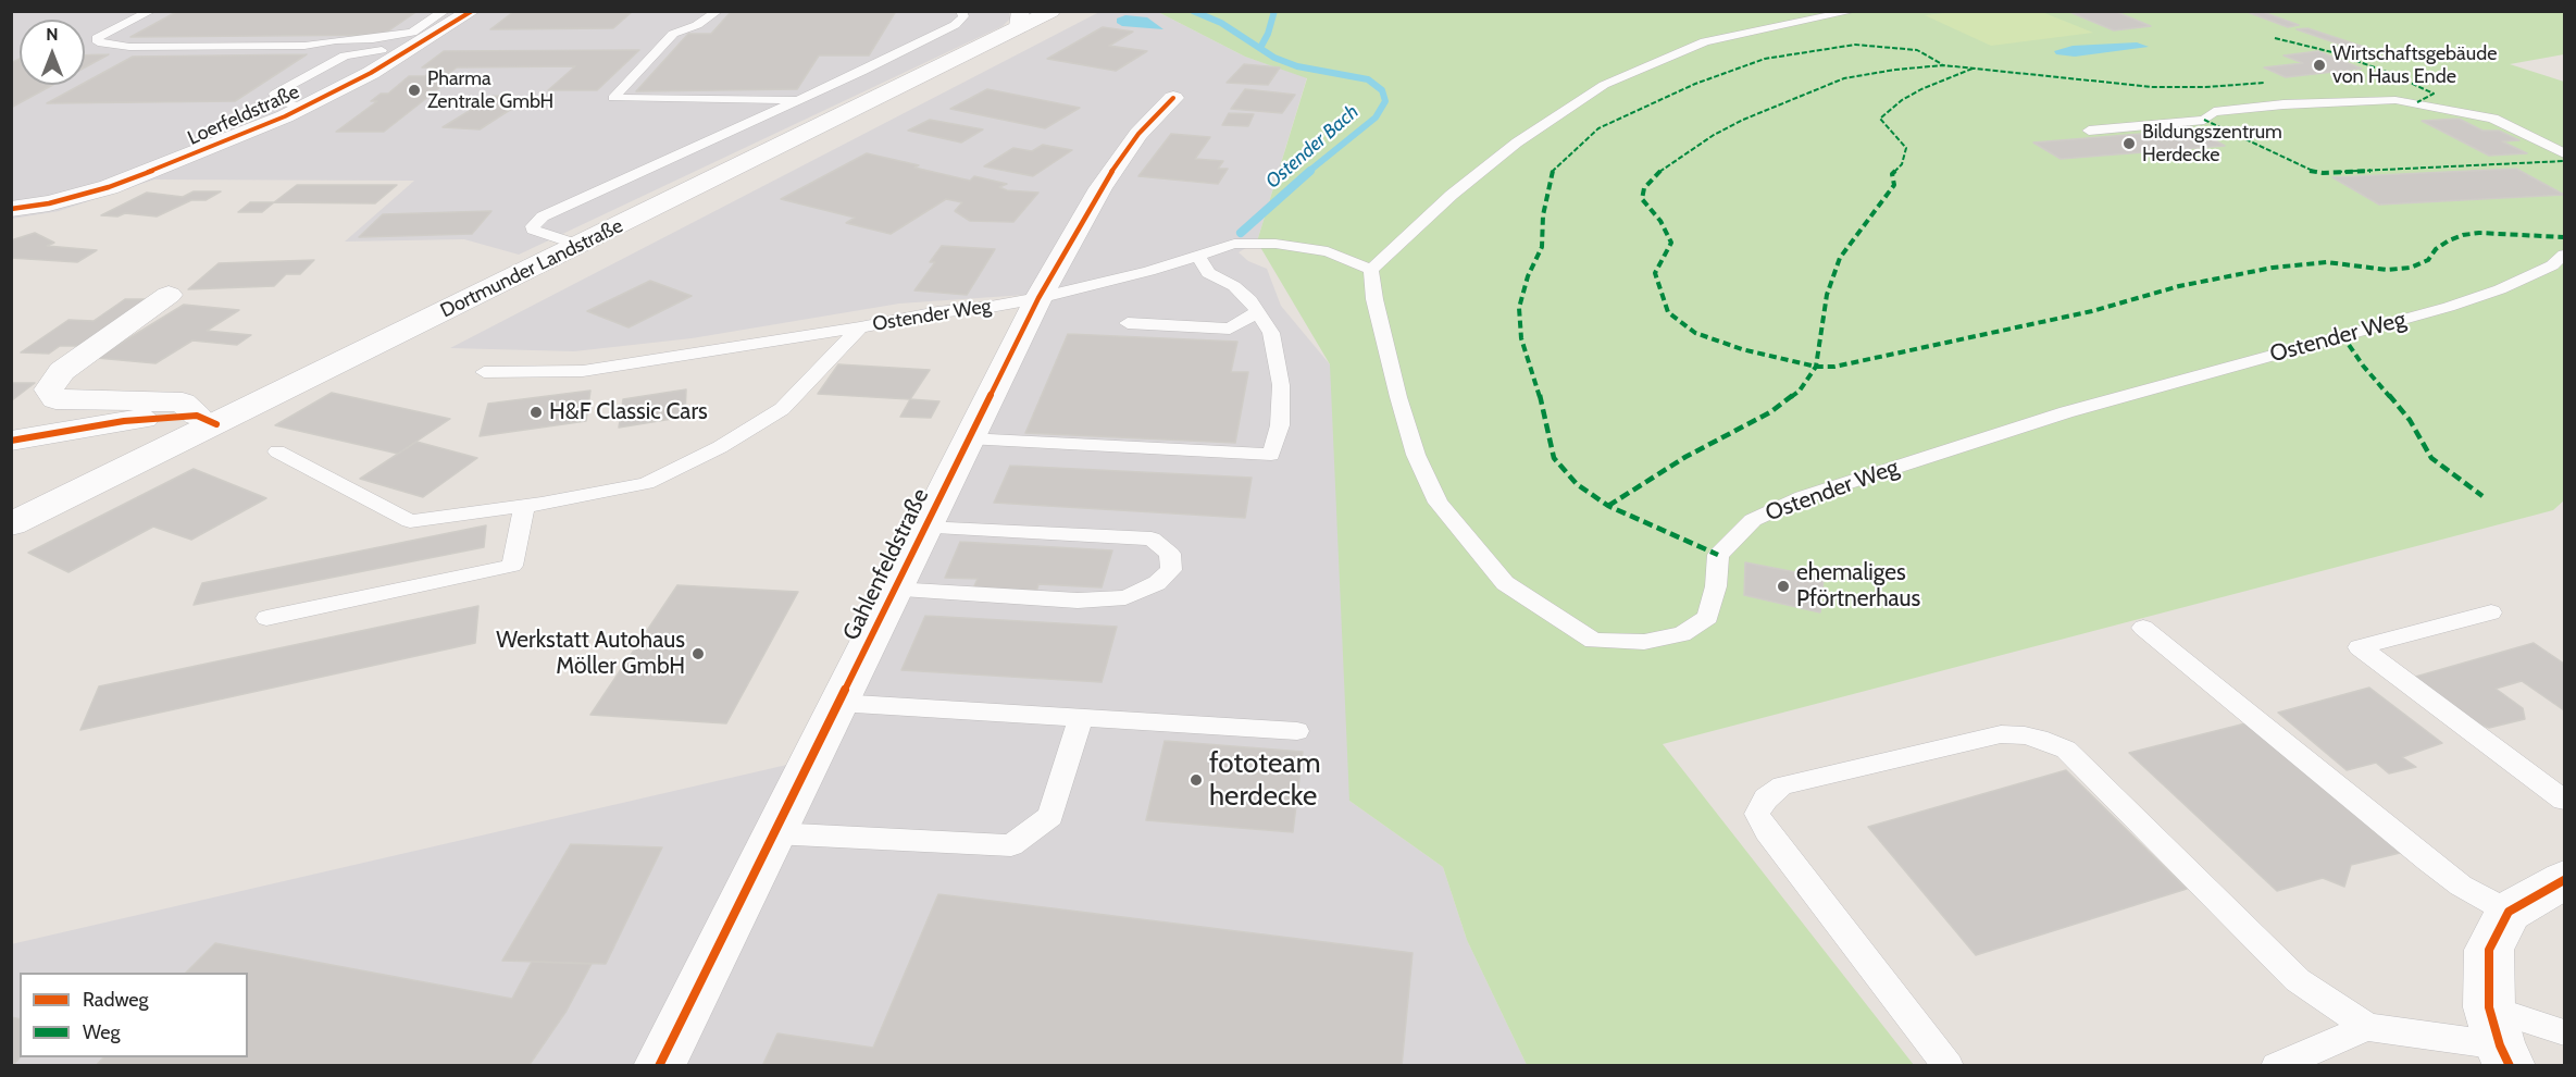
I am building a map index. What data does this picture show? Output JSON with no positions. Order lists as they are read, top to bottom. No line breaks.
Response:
{"streets":{"street":["Loerfeldstraße","Dortmunder Landstraße","Gahlenfeldstraße"],"lane":["Ostender Weg"]},"crossings":[["Ostender Weg","Gahlenfeldstraße"]],"water":["Ostender Bach"],"places":["Wirtschaftsgebäude von Haus Ende","Pharma Zentrale GmbH","Bildungszentrum Herdecke","H&F Classic Cars","ehemaliges Pförtnerhaus","Werkstatt Autohaus Möller GmbH","fototeam herdecke"],"legend":["Radweg","Weg"],"north":"top"}
